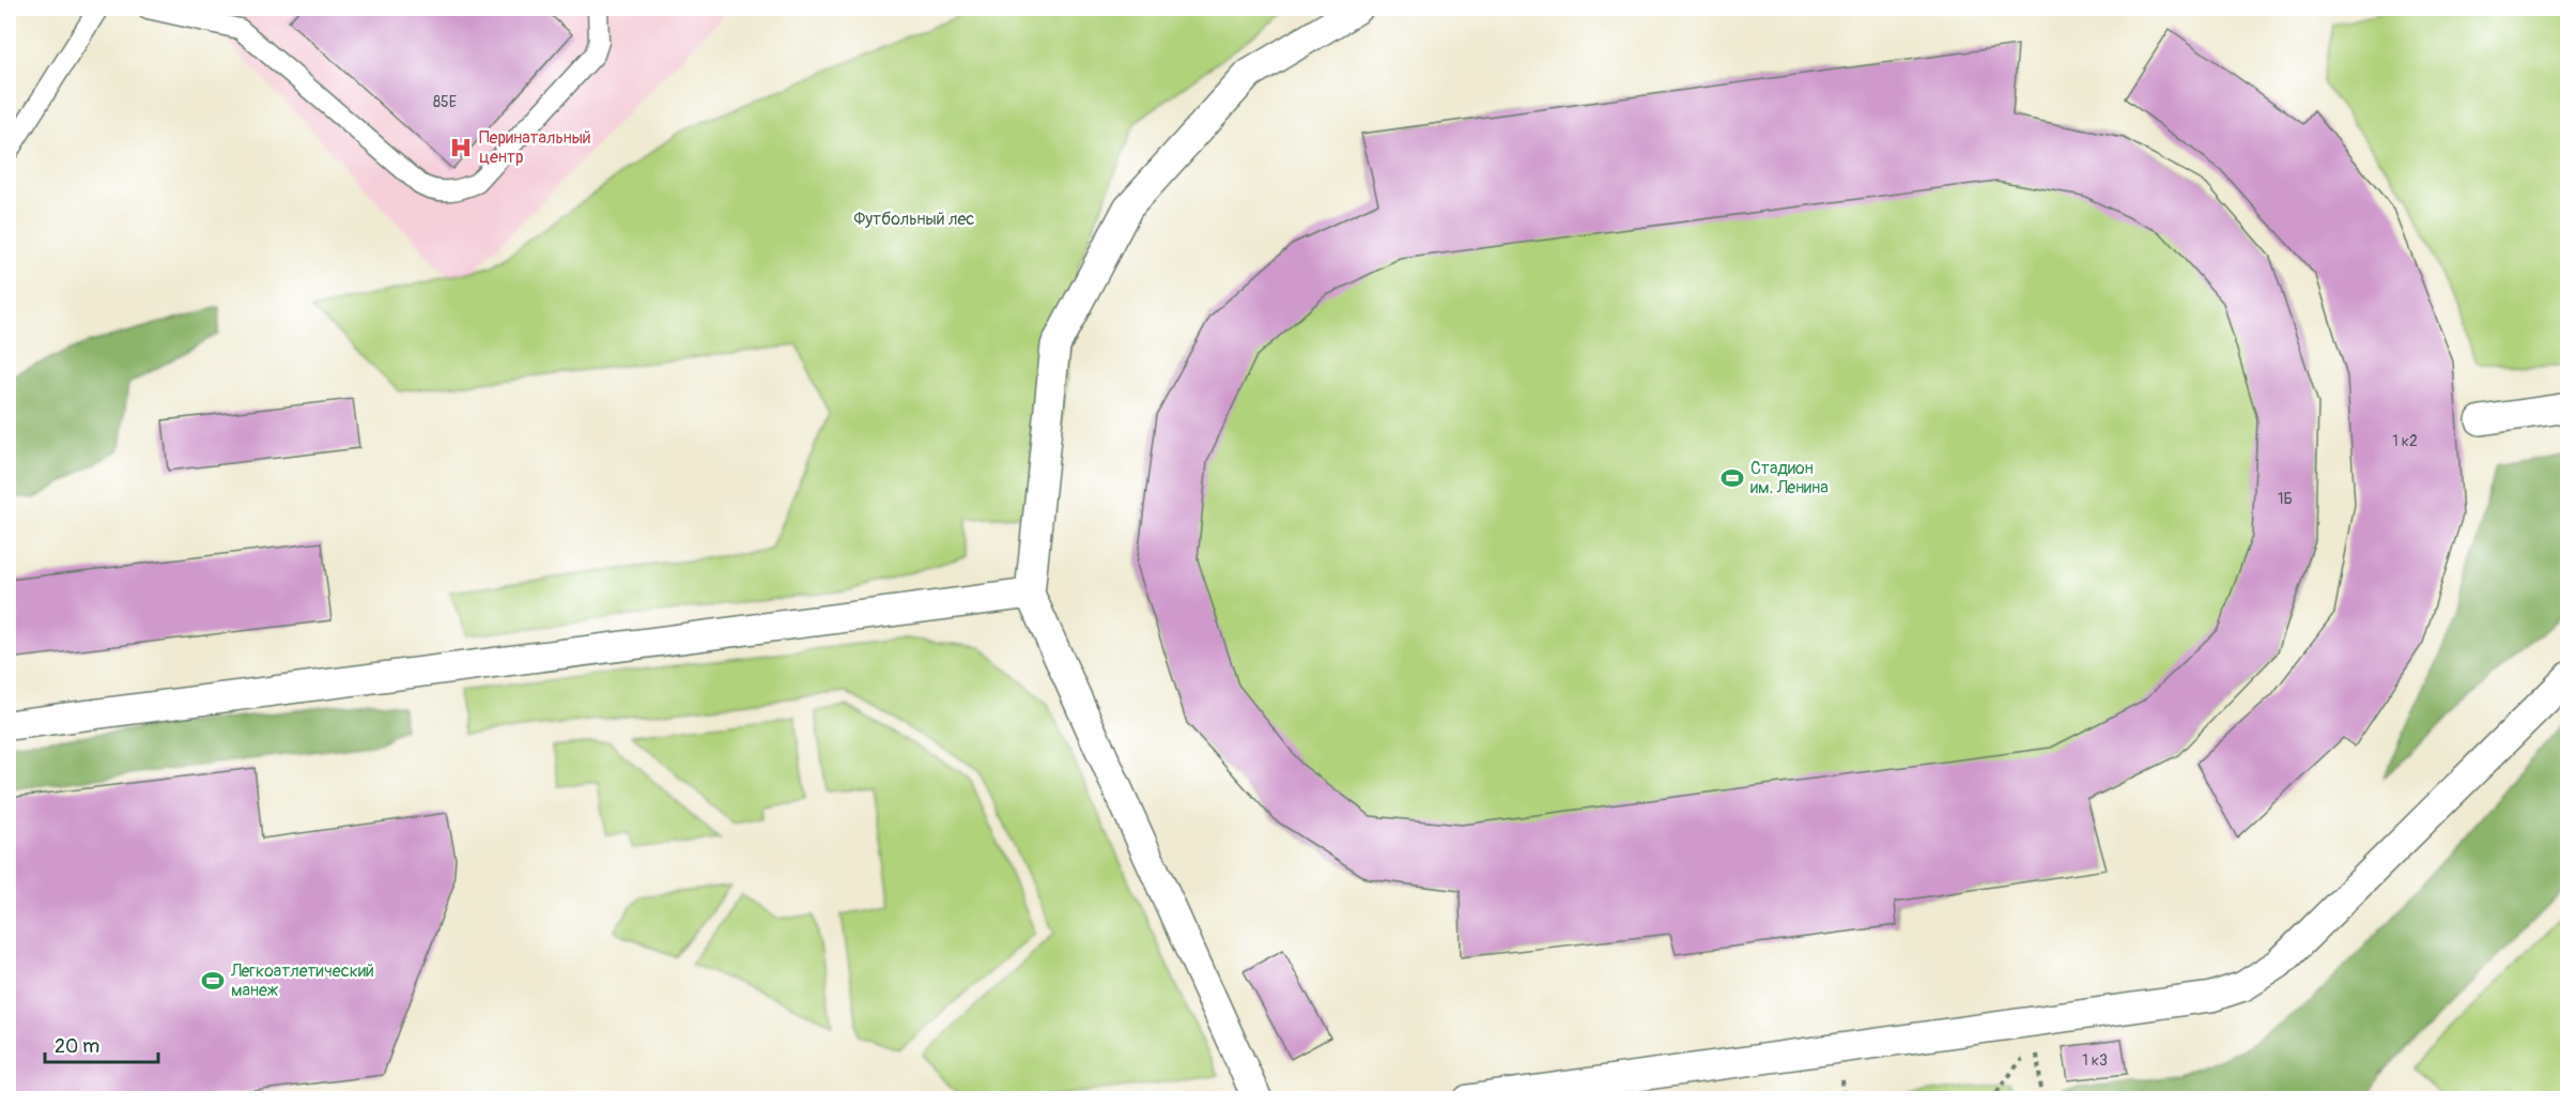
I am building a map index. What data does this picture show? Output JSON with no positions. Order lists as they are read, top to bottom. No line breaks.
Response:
{"parks":["Футбольный лес"],"places":{"hospital":["Перинатальный центр"],"sports":["Стадион им. Ленина","Легкоатлетический манеж"]},"house_numbers":["85Е","1 к2","1Б","1 к3"],"scale_bar":"20 m"}
